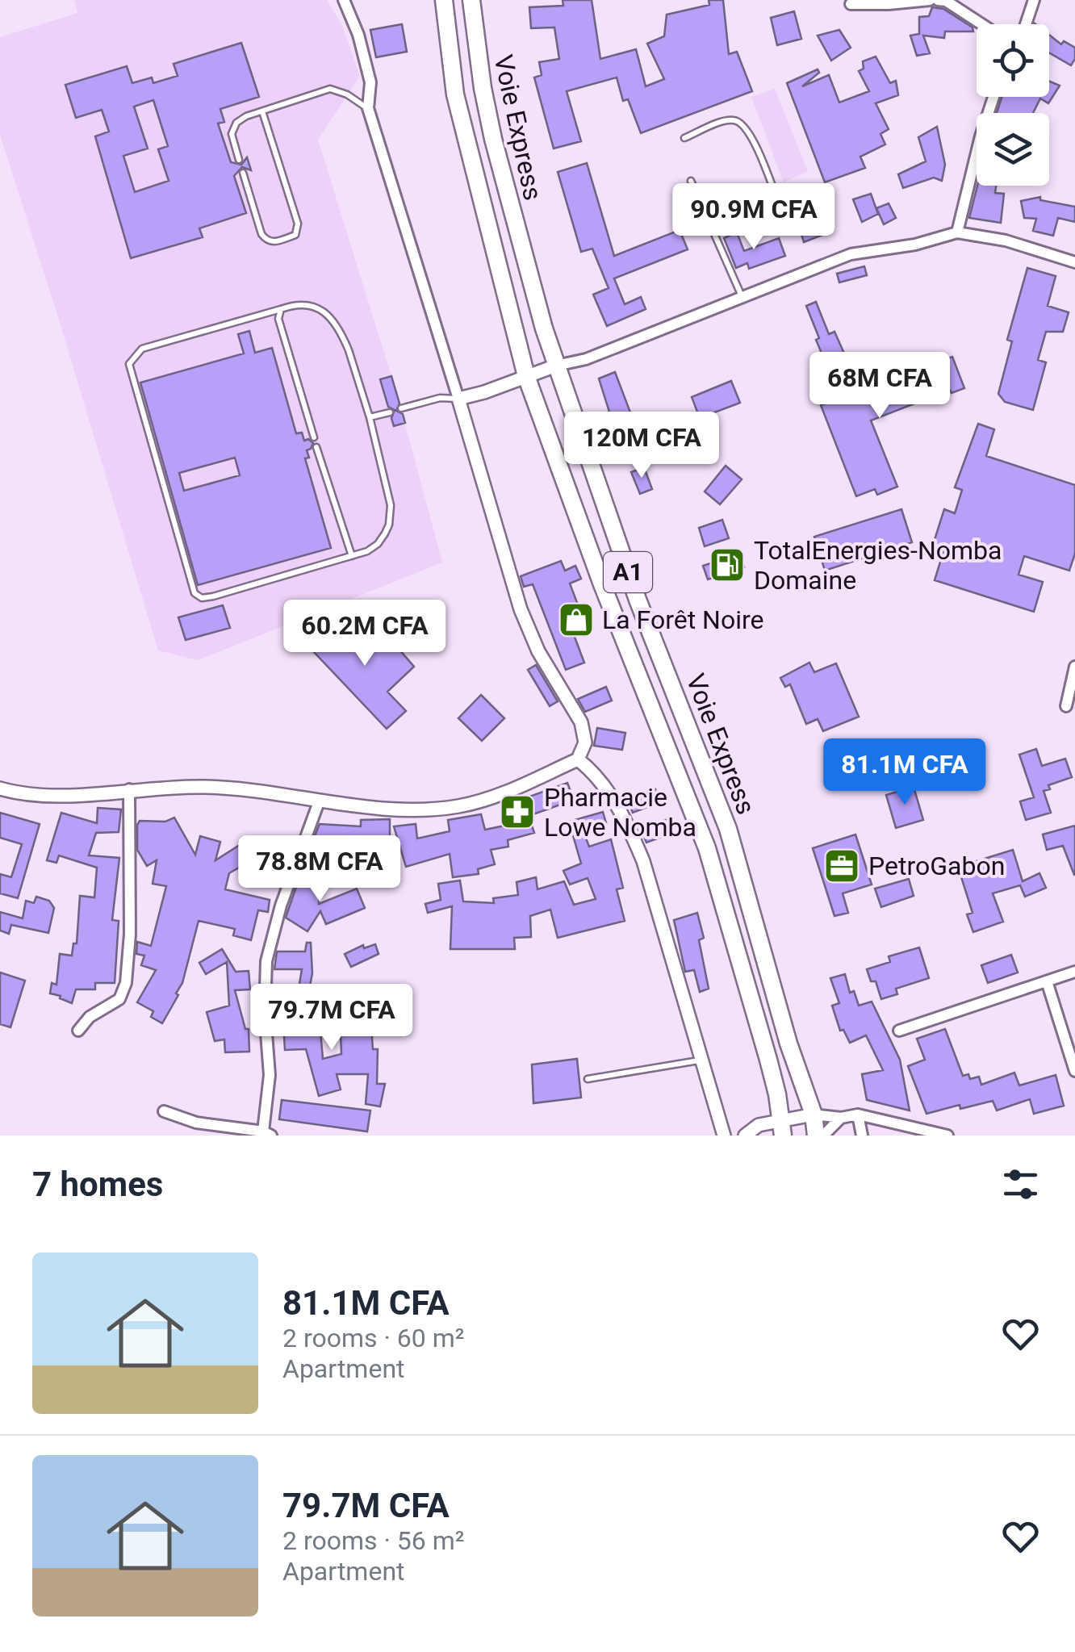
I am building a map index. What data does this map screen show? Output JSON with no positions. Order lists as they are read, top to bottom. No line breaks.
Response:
{"streets":{"highway":["Voie Express","A1"]},"places":{"fuel station":["TotalEnergies-Nomba Domaine"],"shop":["La Forêt Noire"],"pharmacy":["Pharmacie Lowe Nomba"],"office":["PetroGabon"]},"page":{"price":["90.9M CFA","68M CFA","120M CFA","60.2M CFA","81.1M CFA","78.8M CFA","79.7M CFA"],"heading":"7 homes","list":[{"name":"81.1M CFA","note":"2 rooms · 60 m² · Apartment"},{"name":"79.7M CFA","note":"2 rooms · 56 m² · Apartment"}]}}
